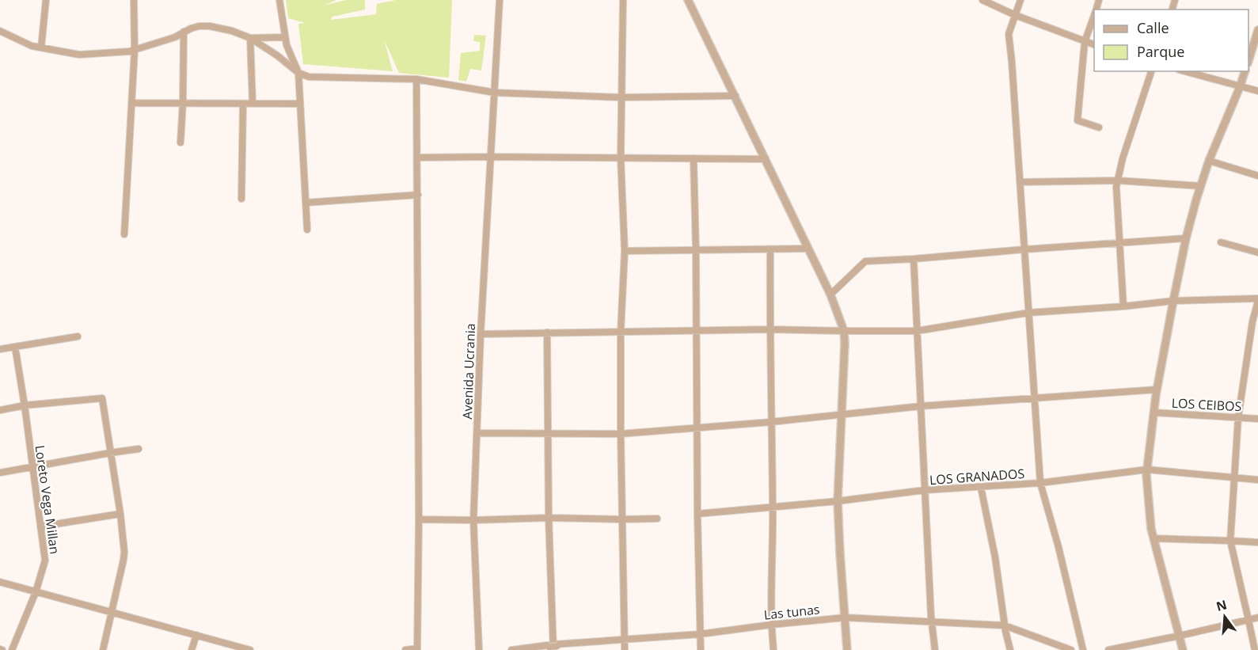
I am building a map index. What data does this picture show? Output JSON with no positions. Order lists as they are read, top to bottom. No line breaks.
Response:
{"streets":{"street":["Avenida Ucrania","LOS CEIBOS","LOS GRANADOS","Loreto Vega Millan","Las tunas"]},"legend":["Calle","Parque"],"north":"top"}
